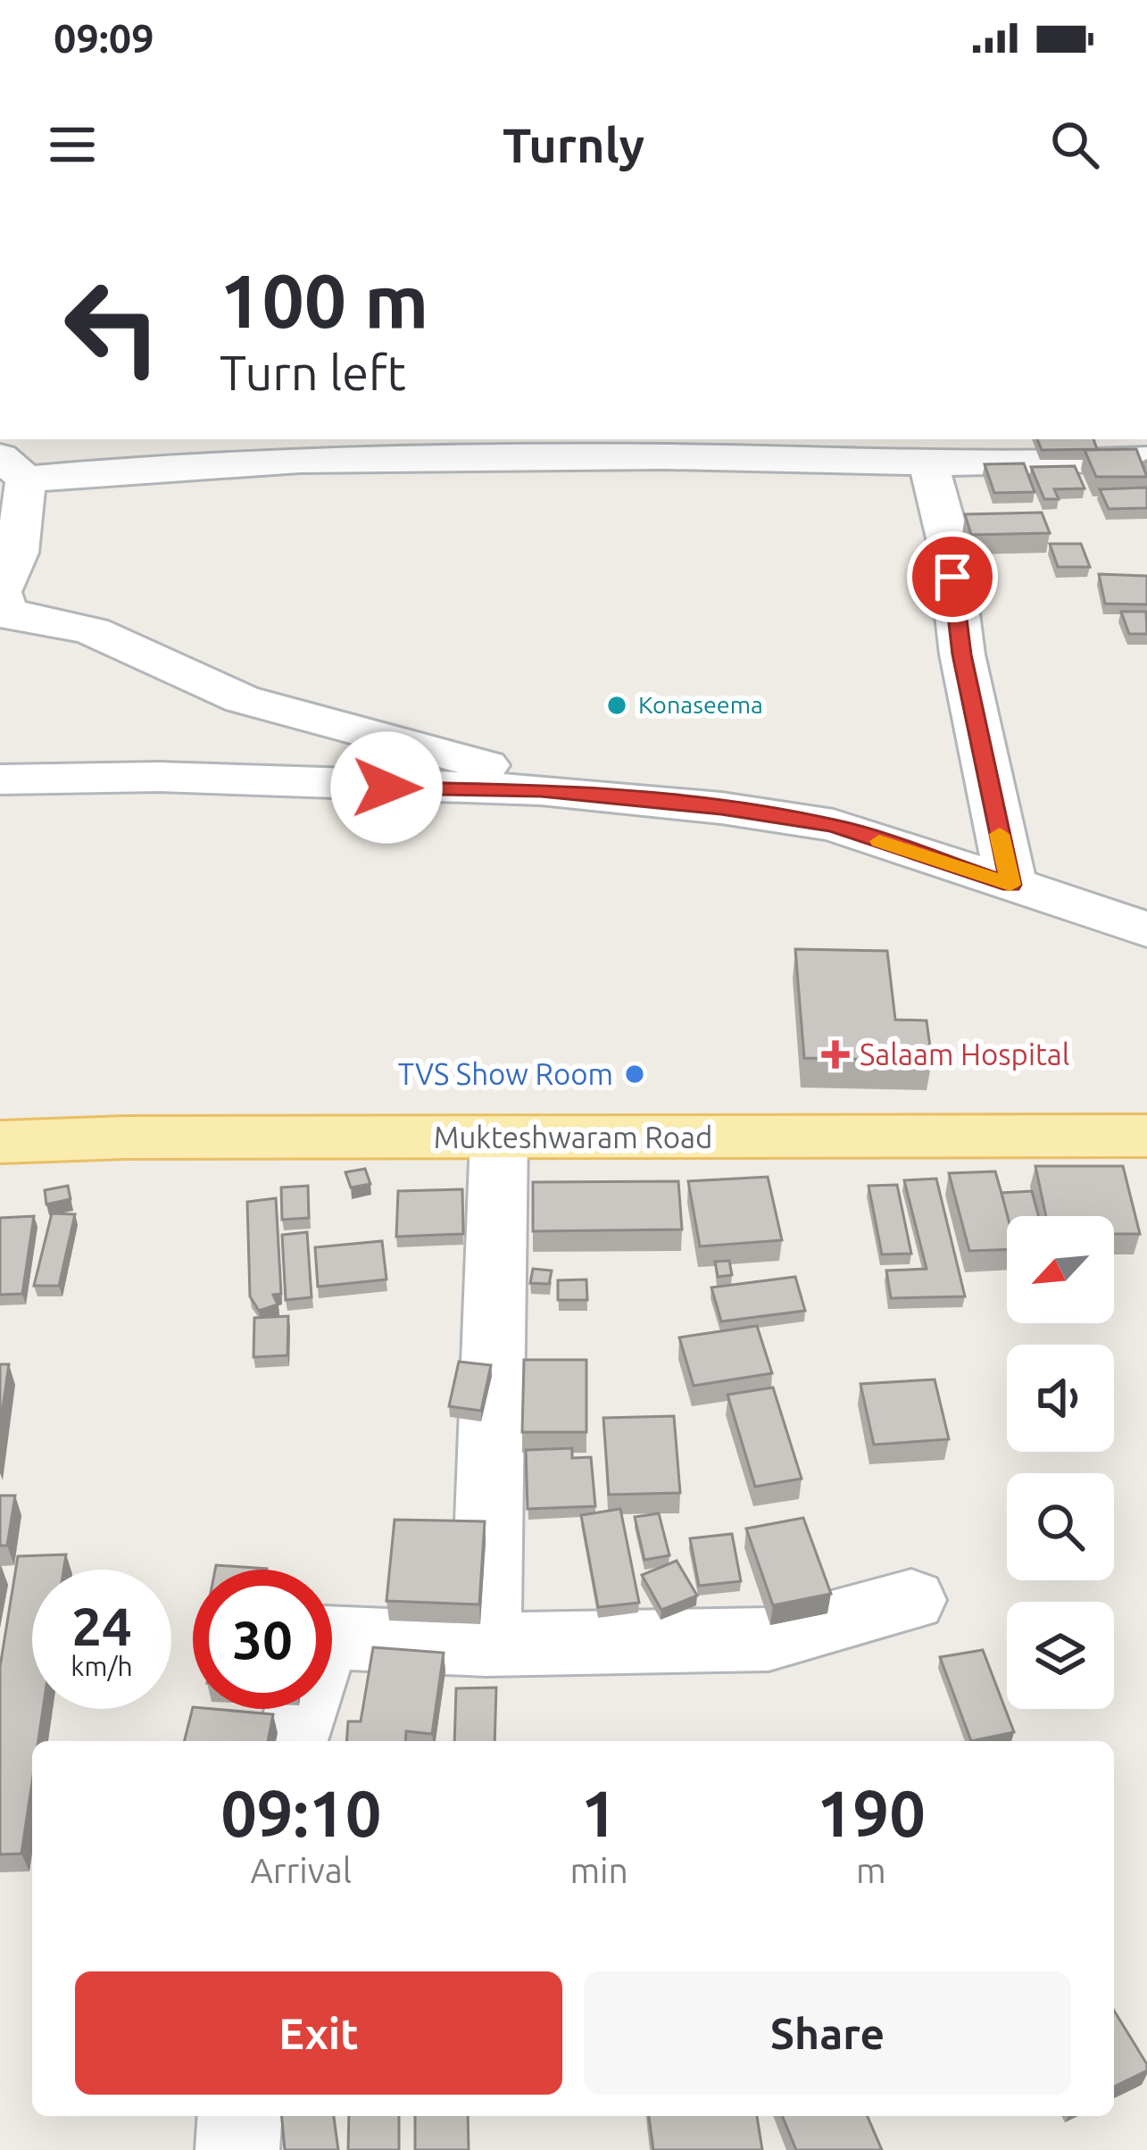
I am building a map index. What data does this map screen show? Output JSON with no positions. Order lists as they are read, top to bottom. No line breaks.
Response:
{"streets":{"main road":["Mukteshwaram Road"]},"places":{"other":["Konaseema","TVS Show Room"],"health":["Salaam Hospital"]},"north":"bottom left","page":{"status":"09:09","header":"Turnly","turn":["100 m","Turn left"],"speed":"24 km/h","limit":"30","eta":["09:10","Arrival","1","min","190","m"],"buttons":["Exit","Share"]}}
